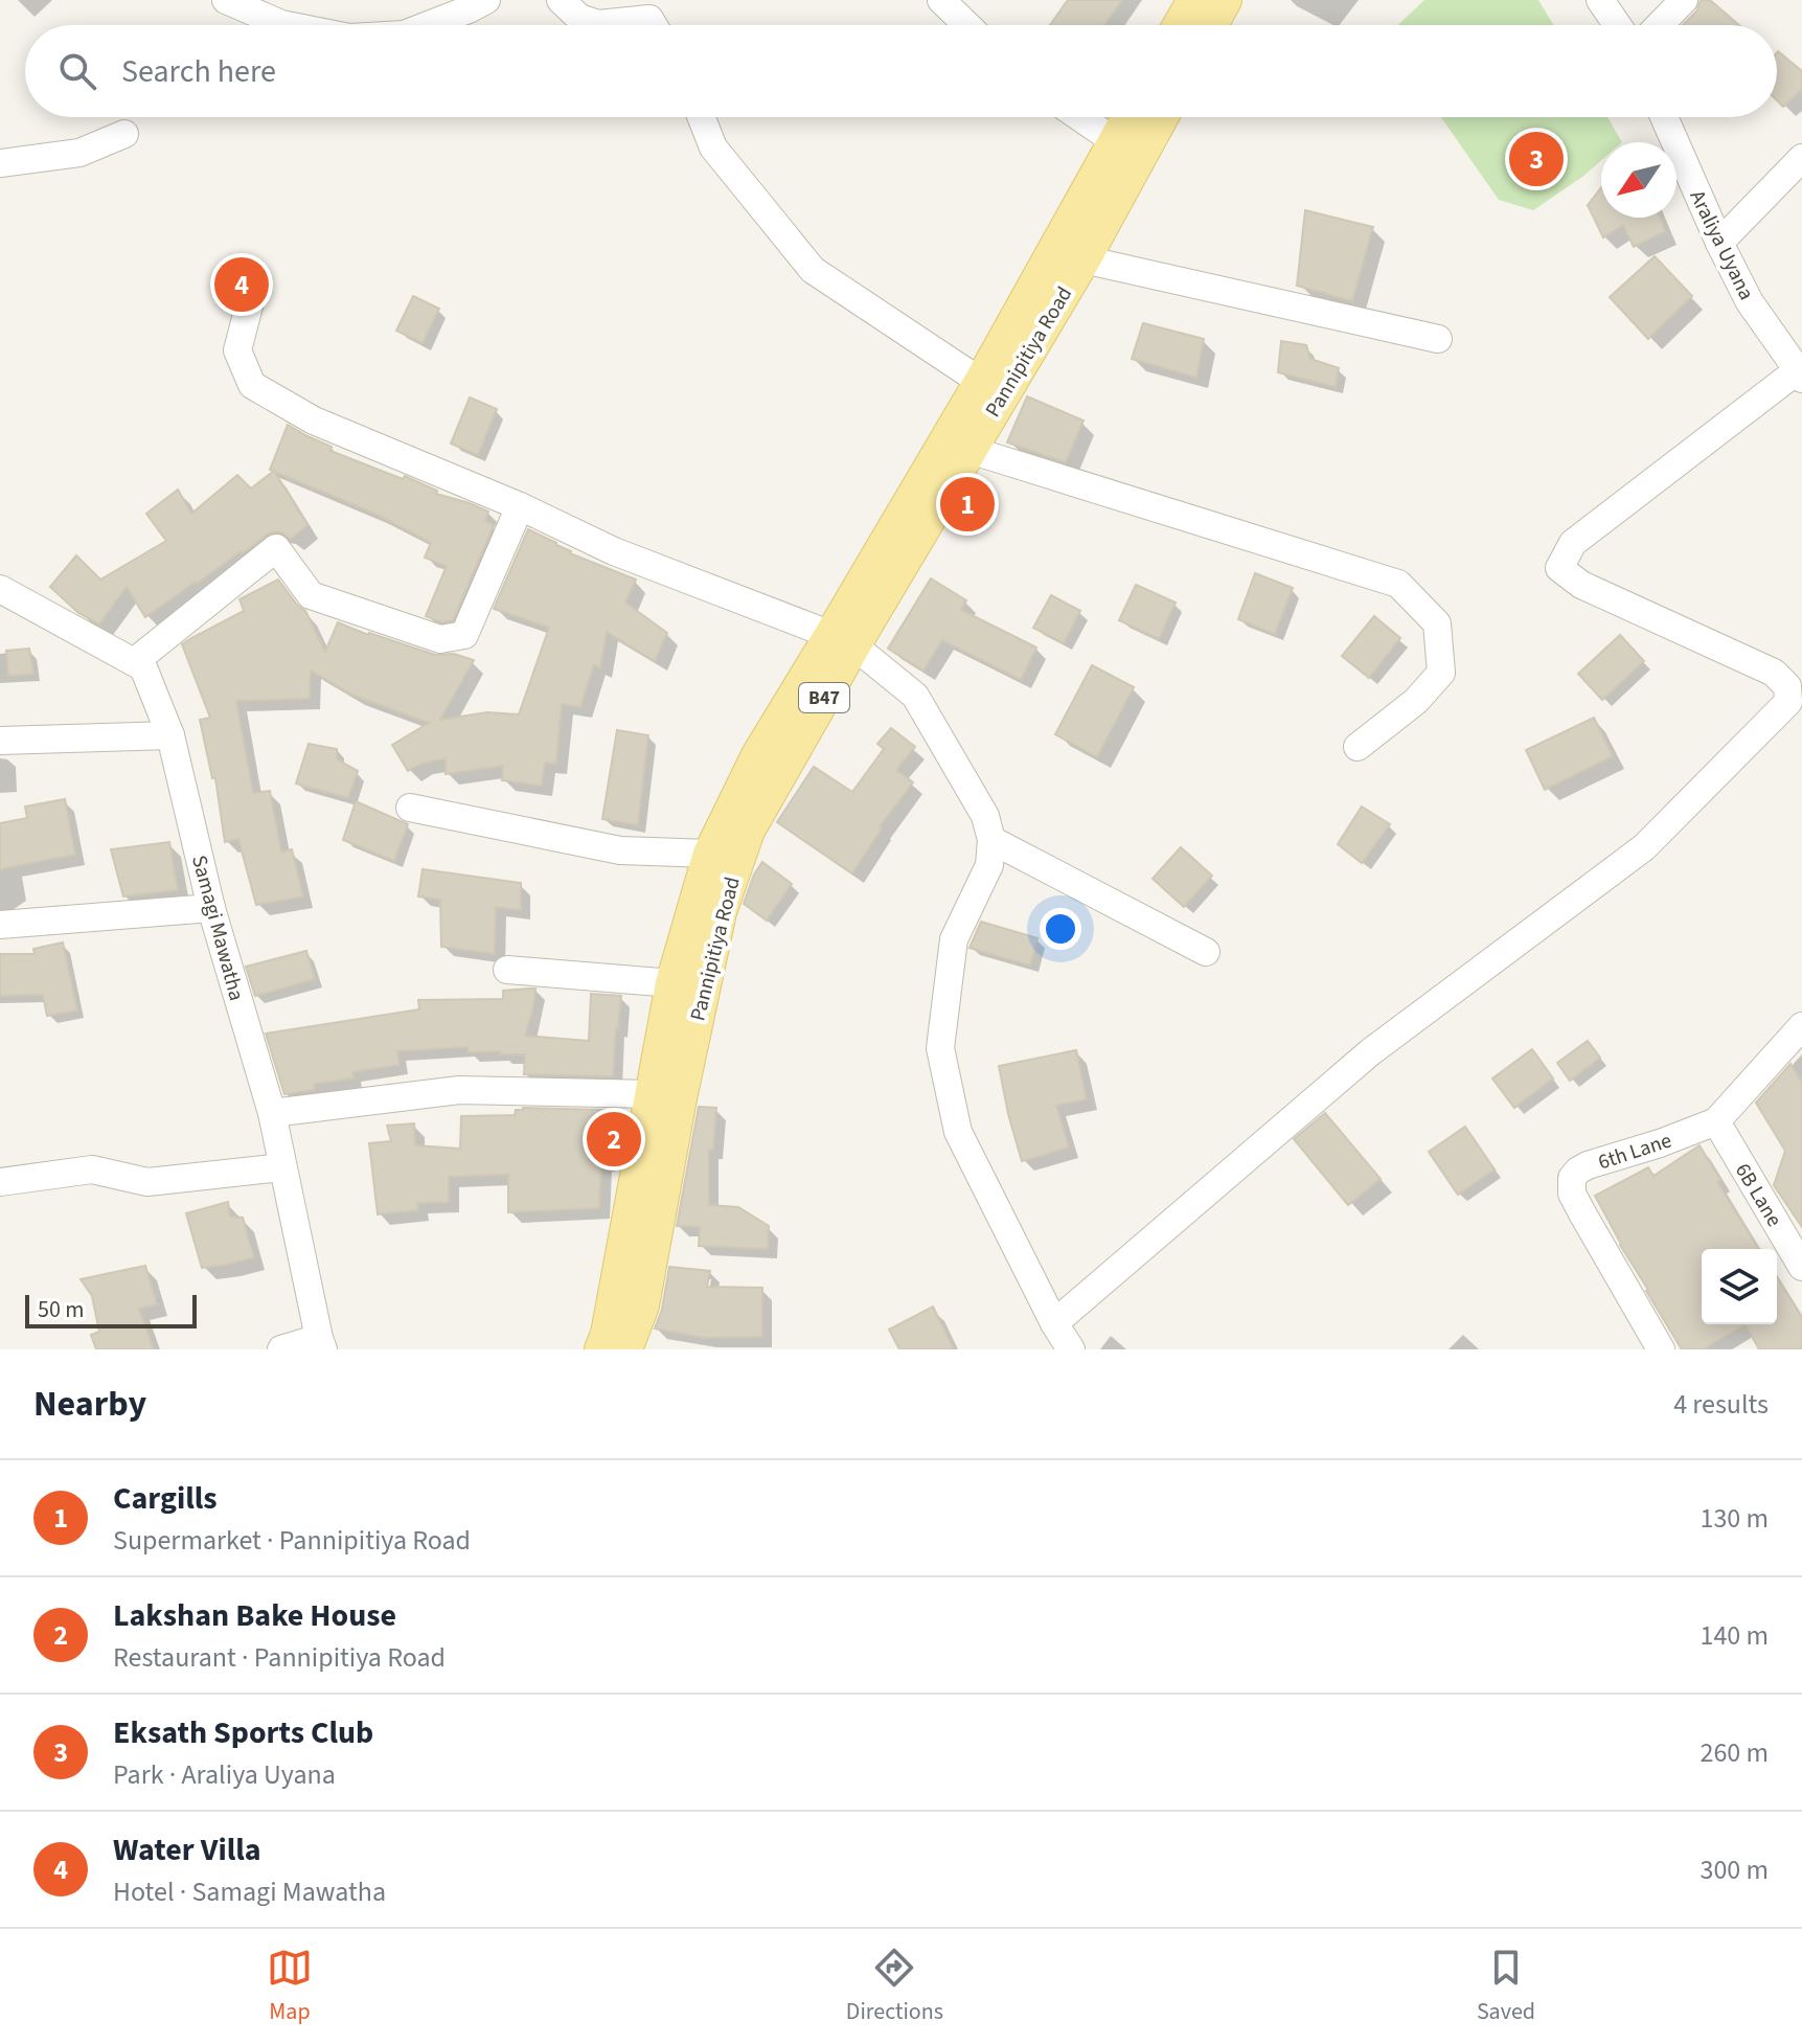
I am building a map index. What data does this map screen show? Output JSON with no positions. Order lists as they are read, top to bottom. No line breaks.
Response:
{"streets":{"main road":["Pannipitiya Road","B47"],"street":["Araliya Uyana","Samagi Mawatha","6th Lane","6B Lane"]},"crossings":[["6th Lane","6B Lane"]],"scale_bar":"50 m","north":"bottom left","page":{"search":"Search here","pins":["3","4","1","2"],"scale":"50 m","heading":["Nearby","4 results"],"list":[{"mark":"1","name":"Cargills","note":"Supermarket · Pannipitiya Road","value":"130 m"},{"mark":"2","name":"Lakshan Bake House","note":"Restaurant · Pannipitiya Road","value":"140 m"},{"mark":"3","name":"Eksath Sports Club","note":"Park · Araliya Uyana","value":"260 m"},{"mark":"4","name":"Water Villa","note":"Hotel · Samagi Mawatha","value":"300 m"}],"nav":["Map","Directions","Saved"]}}
